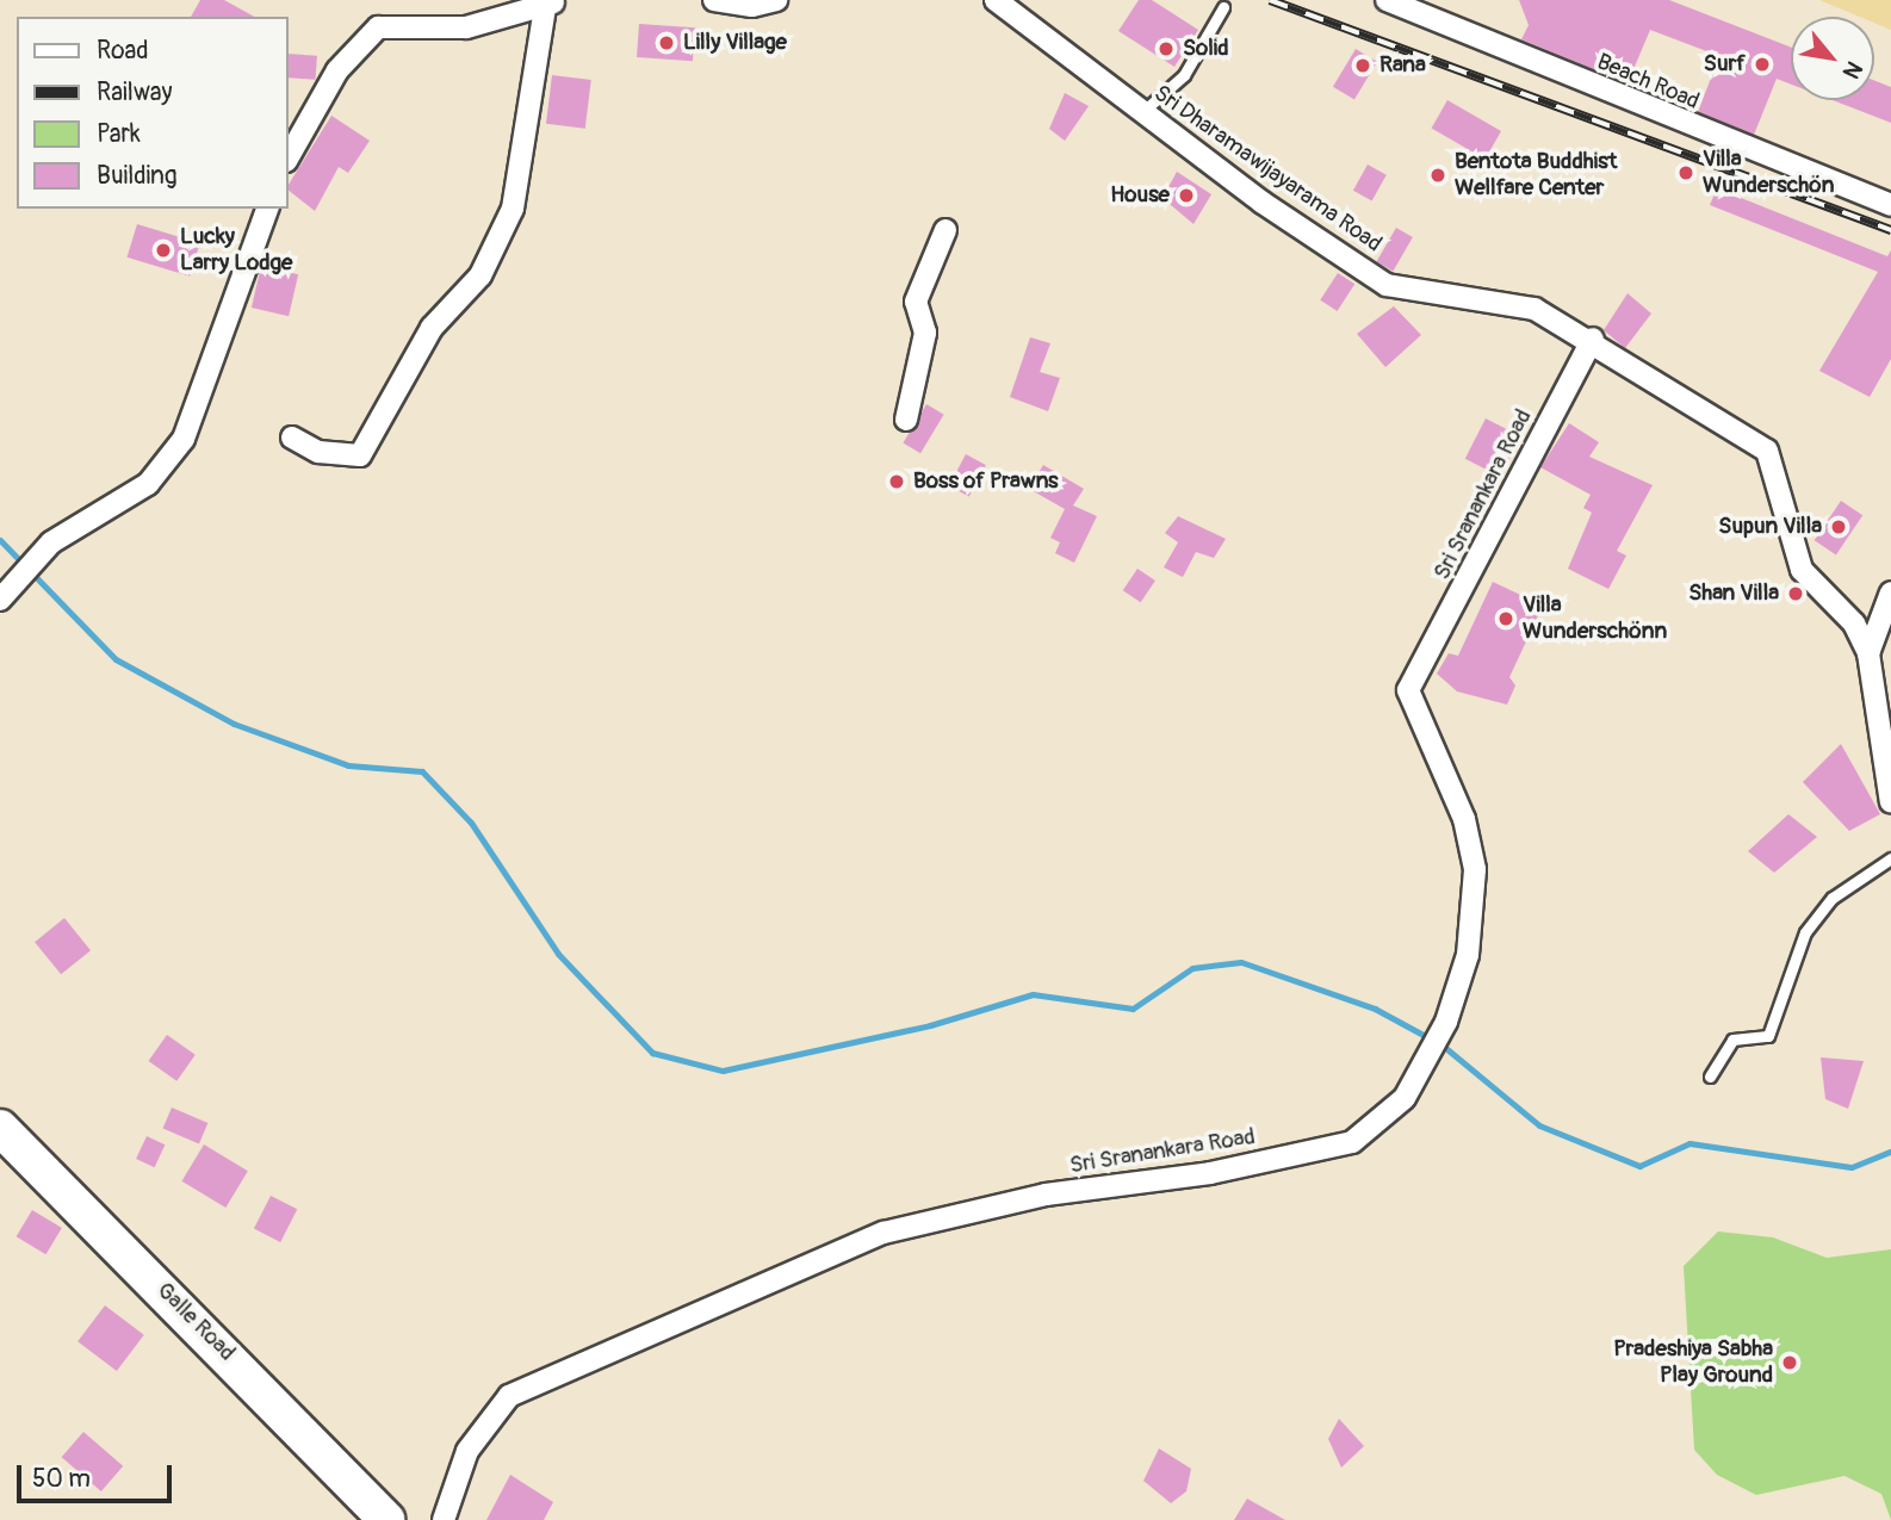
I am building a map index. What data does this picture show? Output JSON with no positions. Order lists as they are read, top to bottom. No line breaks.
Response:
{"streets":{"highway":["Galle Road"],"street":["Beach Road","Sri Dharamawijayarama Road","Sri Sranankara Road"]},"crossings":[["Sri Dharamawijayarama Road","Sri Sranankara Road"]],"places":["Lilly Village","Solid","Surf","Rana","Villa Wunderschön","Bentota Buddhist Wellfare Center","House","Lucky Larry Lodge","Boss of Prawns","Supun Villa","Shan Villa","Villa Wunderschönn","Pradeshiya Sabha Play Ground"],"legend":["Road","Railway","Park","Building"],"scale_bar":"50 m","north":"bottom right"}
